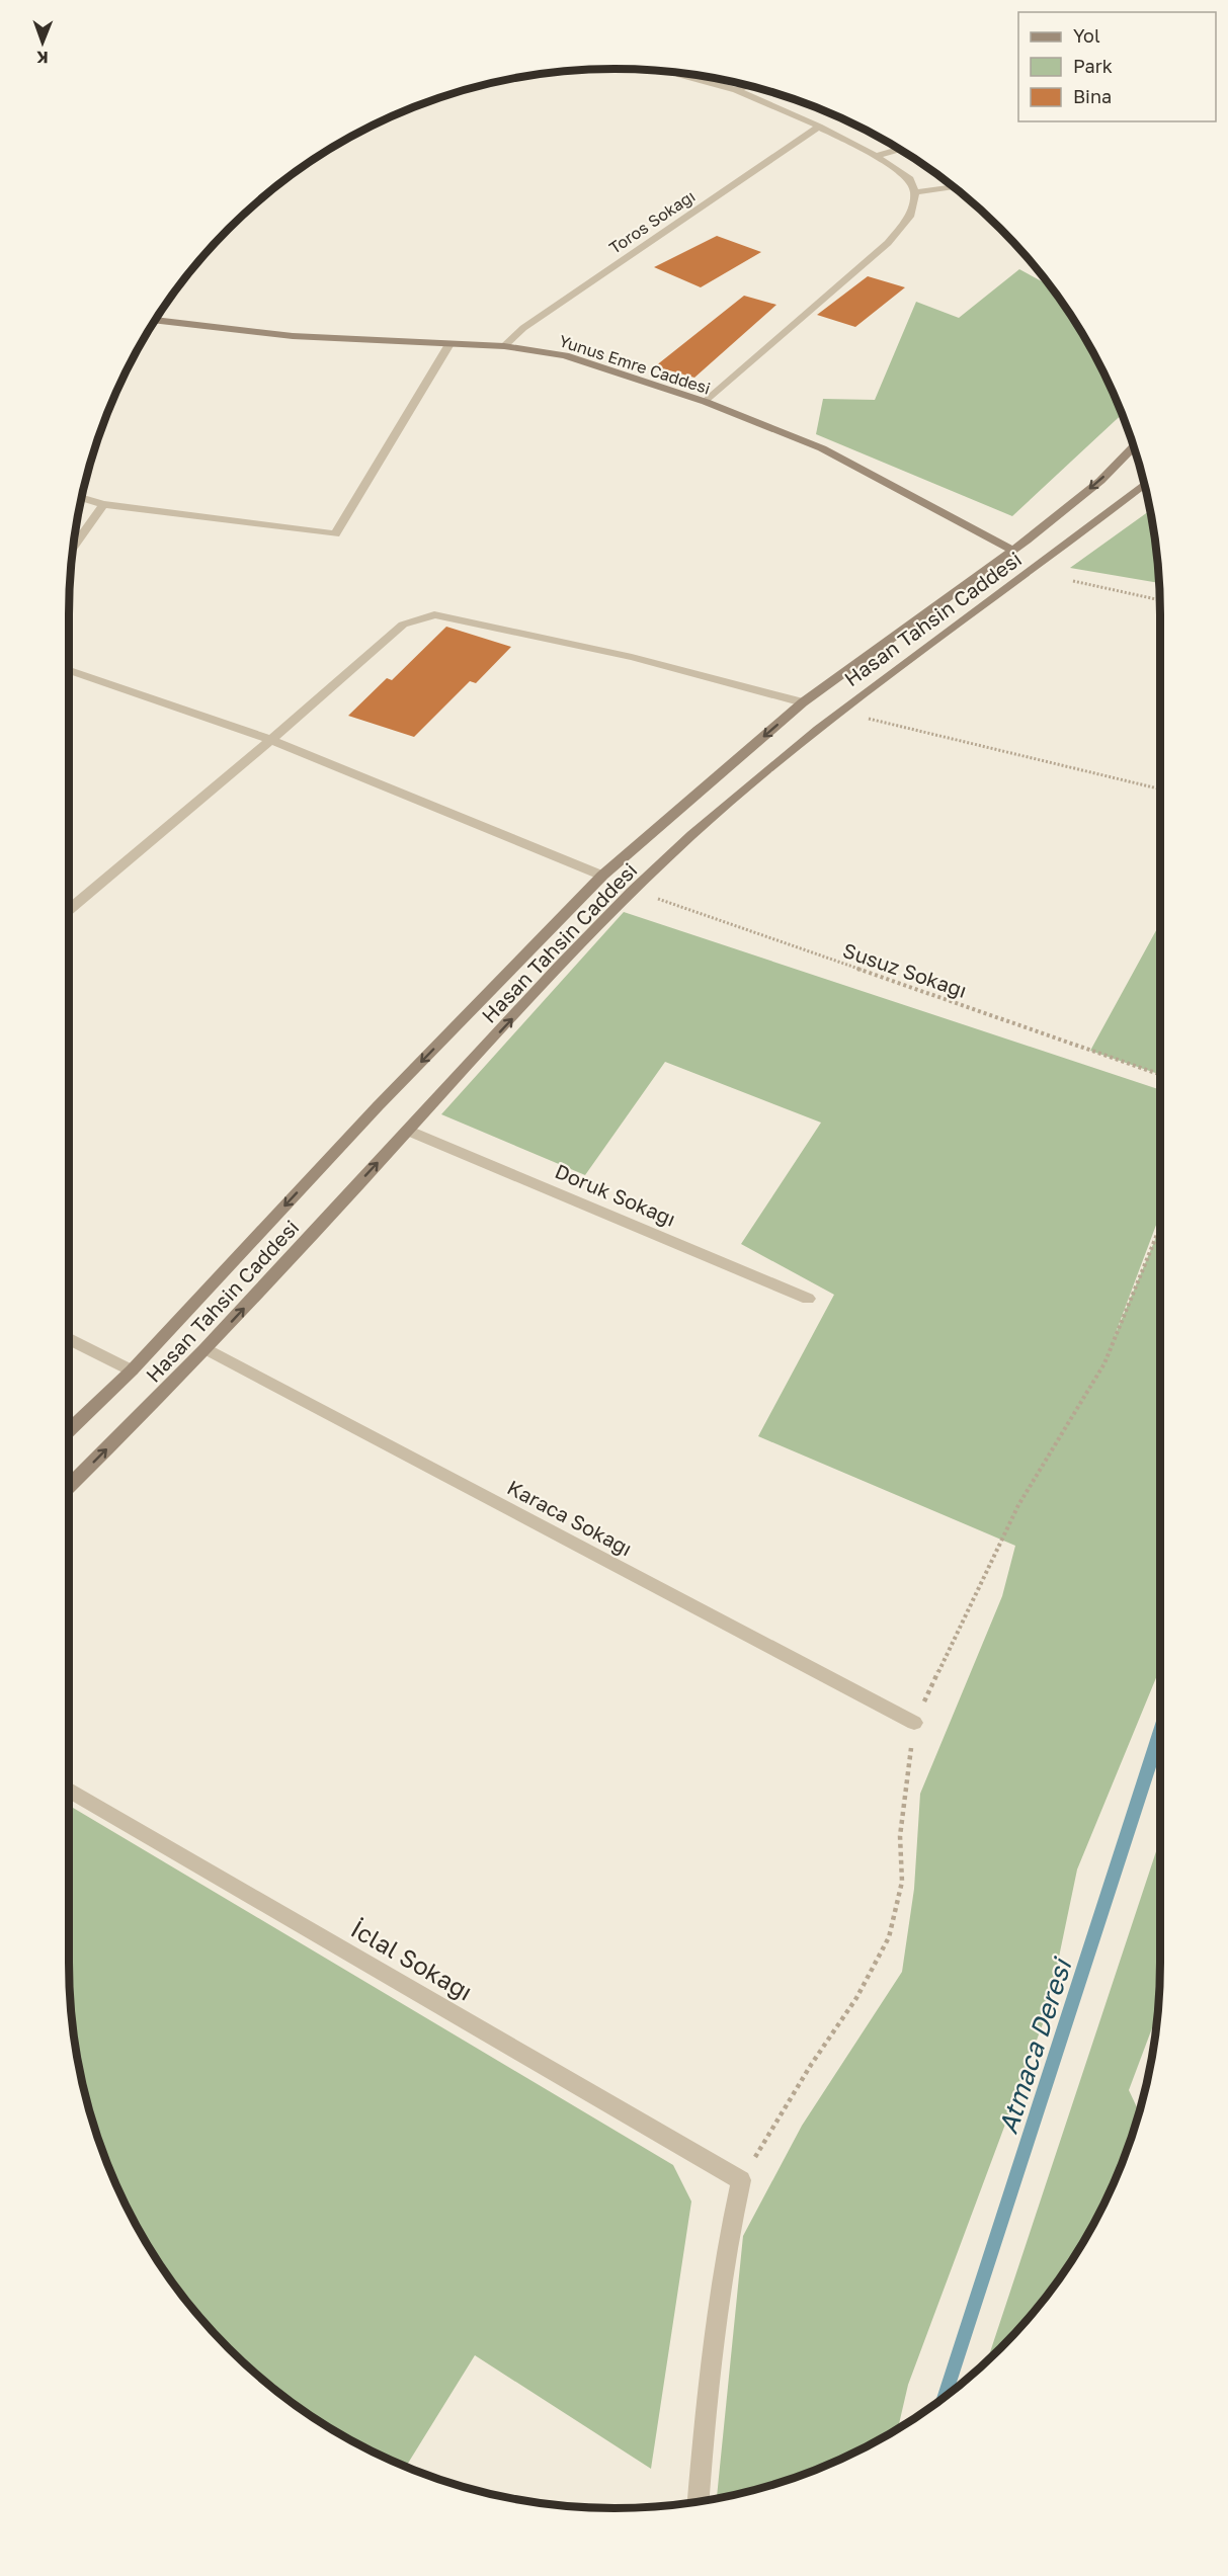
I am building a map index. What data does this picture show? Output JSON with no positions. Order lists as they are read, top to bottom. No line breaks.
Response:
{"streets":{"main road":["Yunus Emre Caddesi","Hasan Tahsin Caddesi"],"street":["Toros Sokağı","Doruk Sokağı","Karaca Sokağı","İclal Sokağı"],"path":["Susuz Sokağı"]},"crossings":[["Toros Sokağı","Yunus Emre Caddesi"],["Yunus Emre Caddesi","Hasan Tahsin Caddesi"],["Hasan Tahsin Caddesi","Susuz Sokağı"],["Hasan Tahsin Caddesi","Doruk Sokağı"],["Hasan Tahsin Caddesi","Karaca Sokağı"]],"water":["Atmaca Deresi"],"legend":["Yol","Park","Bina"],"north":"bottom"}
